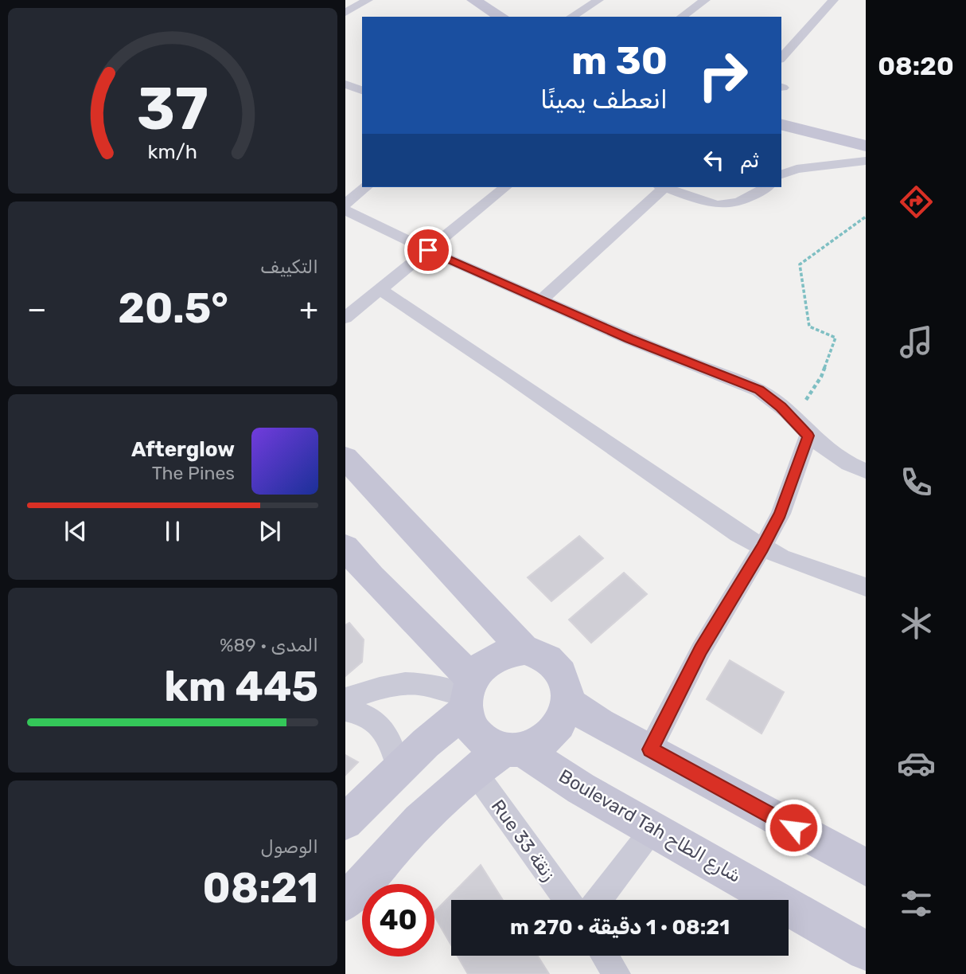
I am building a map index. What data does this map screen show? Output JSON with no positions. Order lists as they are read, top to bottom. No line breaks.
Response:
{"streets":{"street":["Boulevard Tah شارع الطاح","Rue 33 زنقة"]},"page":{"tabs":"08:20","turn":["30 m","انعطف يمينًا"],"then":"ثم","tile":["التكييف",["المدى · 89%","445 km"],["الوصول","08:21"]],"heat":["−","20.5°","+"],"song":["Afterglow","The Pines"],"limit":"40","trip":"08:21 · 1 دقيقة · 270 m","gauge":["37","km/h"]}}
